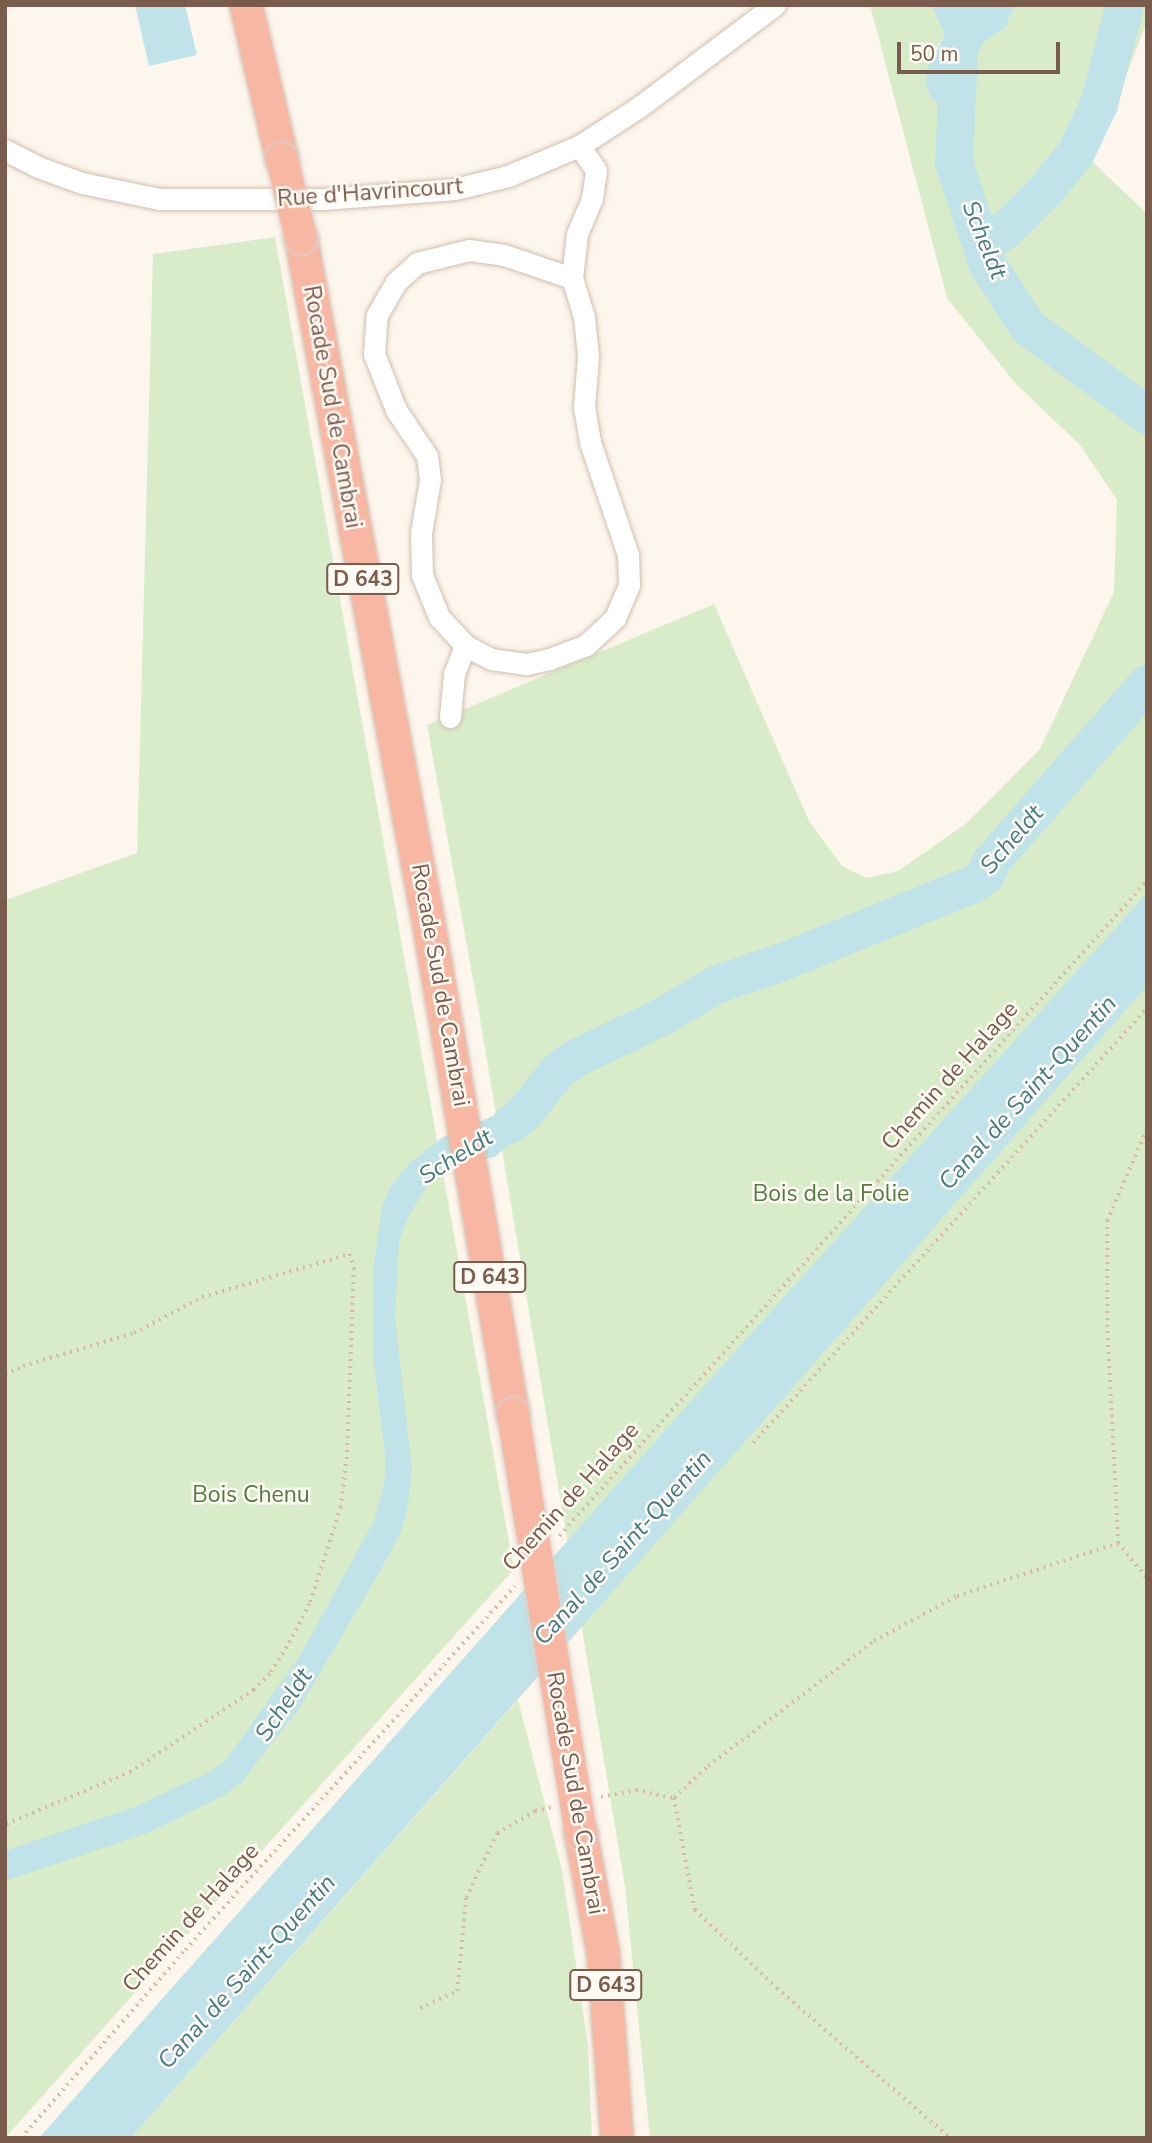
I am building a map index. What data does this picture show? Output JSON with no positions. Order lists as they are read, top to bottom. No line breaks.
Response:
{"streets":{"highway":["Rocade Sud de Cambrai","D 643"],"street":["Rue d'Havrincourt"],"path":["Chemin de Halage"]},"water":["Scheldt","Canal de Saint-Quentin"],"parks":["Bois de la Folie","Bois Chenu"],"scale_bar":"50 m"}
